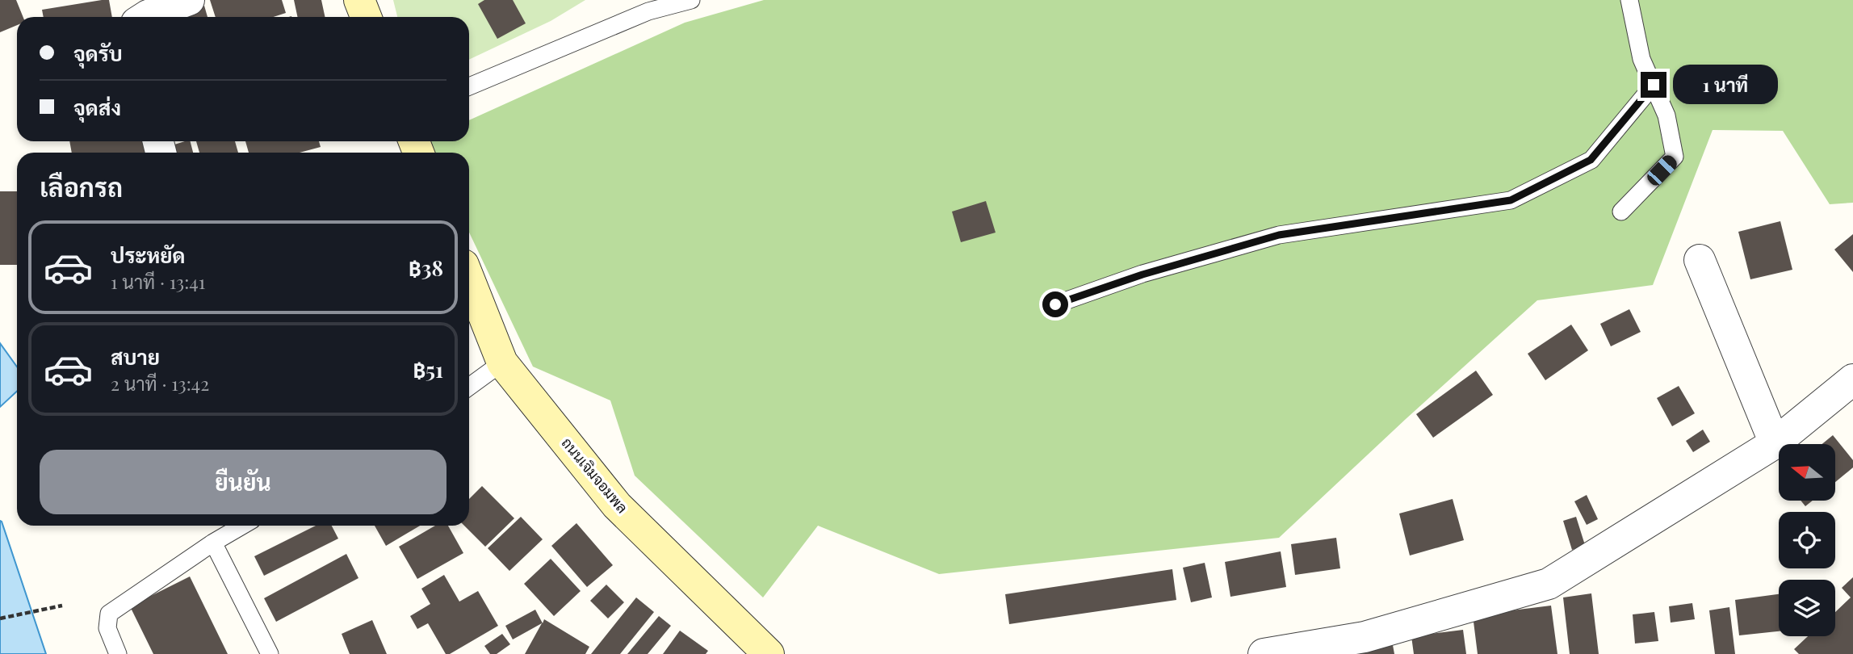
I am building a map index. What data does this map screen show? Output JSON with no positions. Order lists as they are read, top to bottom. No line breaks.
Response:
{"streets":{"main road":["ถนนเจิมจอมพล"]},"north":"left","page":{"banner":["จุดรับ","จุดส่ง"],"bubble":"1 นาที","heading":"เลือกรถ","list":[{"name":"ประหยัด","note":"1 นาที · 13:41","value":"฿38"},{"name":"สบาย","note":"2 นาที · 13:42","value":"฿51"}],"buttons":"ยืนยัน"}}
